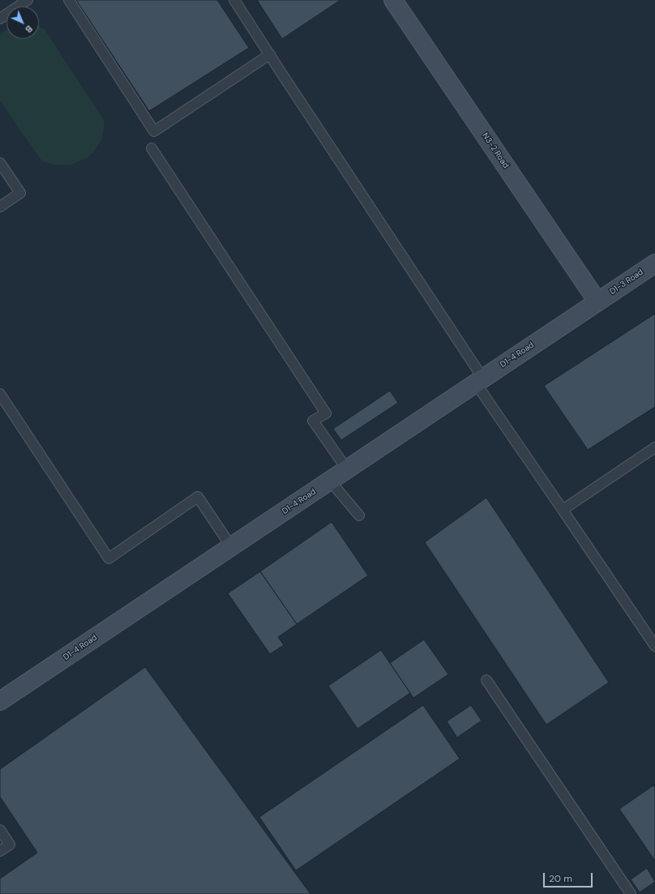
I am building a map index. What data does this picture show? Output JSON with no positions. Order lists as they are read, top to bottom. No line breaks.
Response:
{"streets":{"street":["N3-2 Road","D1-3 Road","D1-4 Road"]},"crossings":[["N3-2 Road","D1-3 Road"],["N3-2 Road","D1-4 Road"],["D1-3 Road","D1-4 Road"]],"scale_bar":"20 m","north":"bottom right"}
